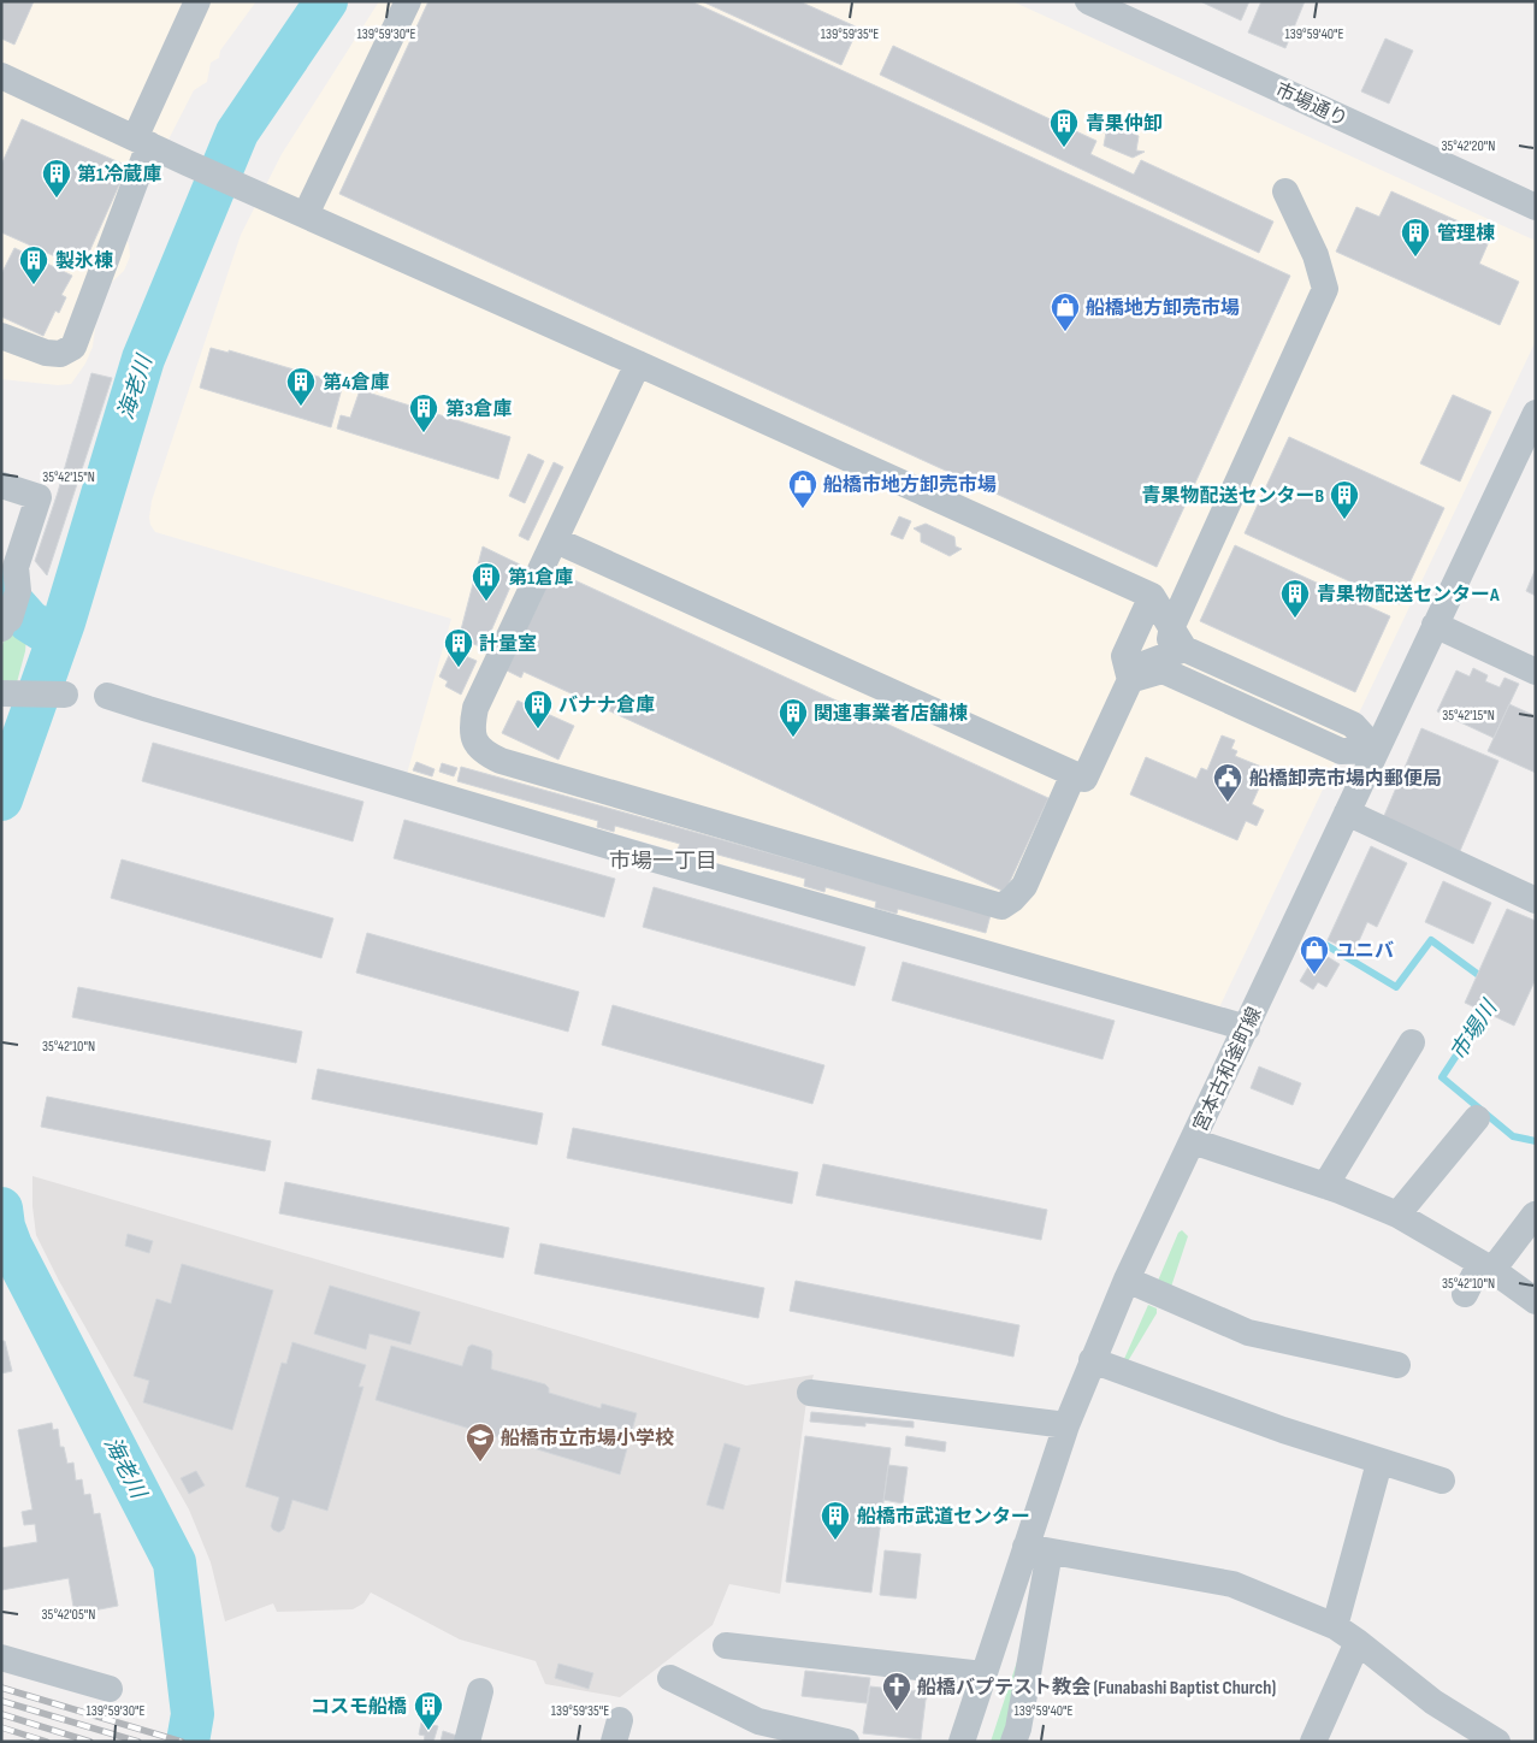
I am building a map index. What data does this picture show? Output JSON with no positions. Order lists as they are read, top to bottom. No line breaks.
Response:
{"streets":{"street":["市場通り","宮本古和釜町線"]},"districts":["市場一丁目"],"water":["海老川","市場川"],"places":{"building":["青果仲卸","第1冷蔵庫","管理棟","製氷棟","第4倉庫","第3倉庫","青果物配送センターB","第1倉庫","青果物配送センターA","計量室","バナナ倉庫","関連事業者店舗棟","船橋市武道センター","コスモ船橋"],"shop":["船橋地方卸売市場","船橋市地方卸売市場","ユニバ"],"public building":["船橋卸売市場内郵便局"],"school or university":["船橋市立市場小学校"],"church":["船橋バプテスト教会 (Funabashi Baptist Church)"]},"coordinates":["139°59'30\"E","139°59'35\"E","139°59'40\"E","35°42'20\"N","35°42'15\"N","35°42'10\"N","35°42'05\"N"]}
